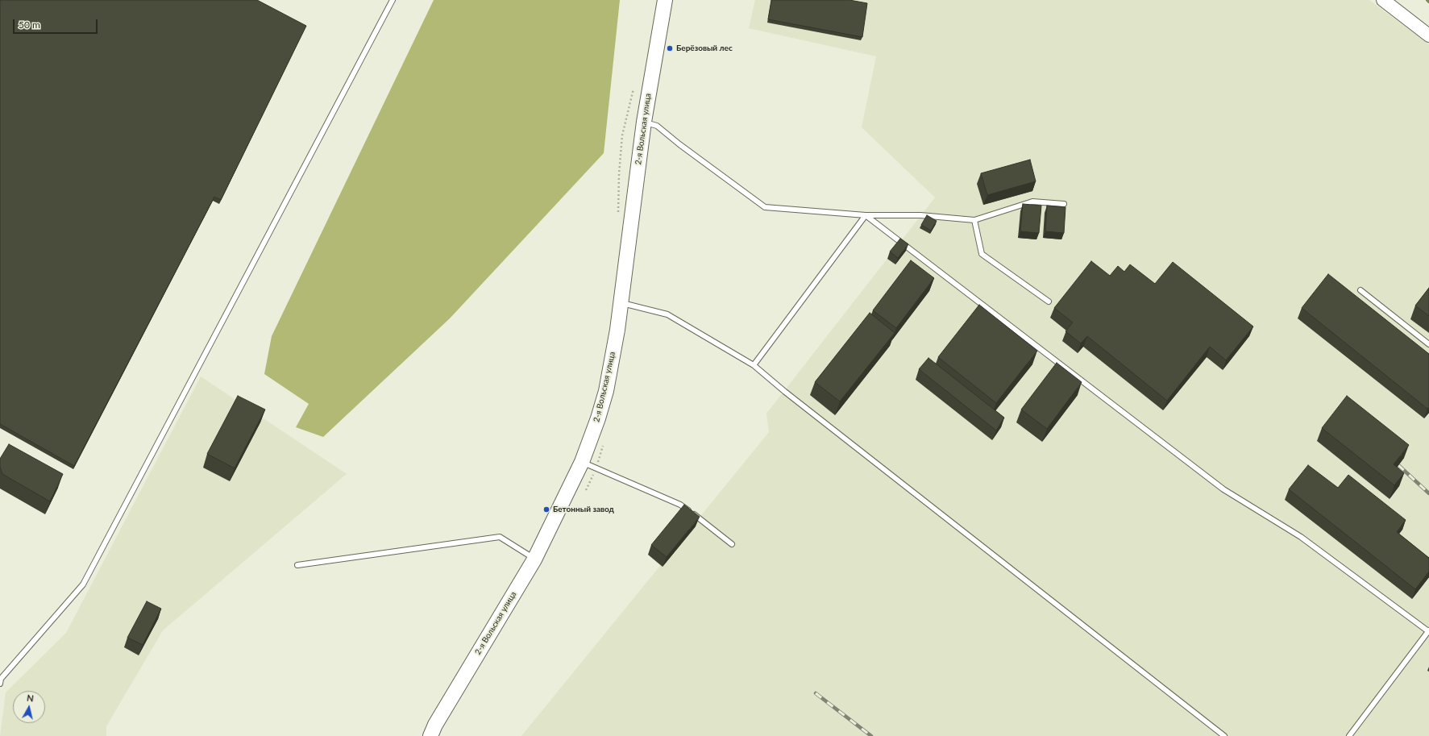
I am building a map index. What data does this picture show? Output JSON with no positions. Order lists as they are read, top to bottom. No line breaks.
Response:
{"streets":{"main road":["2-я Вольская улица"]},"places":["Берёзовый лес","Бетонный завод"],"scale_bar":"50 m","north":"top"}
